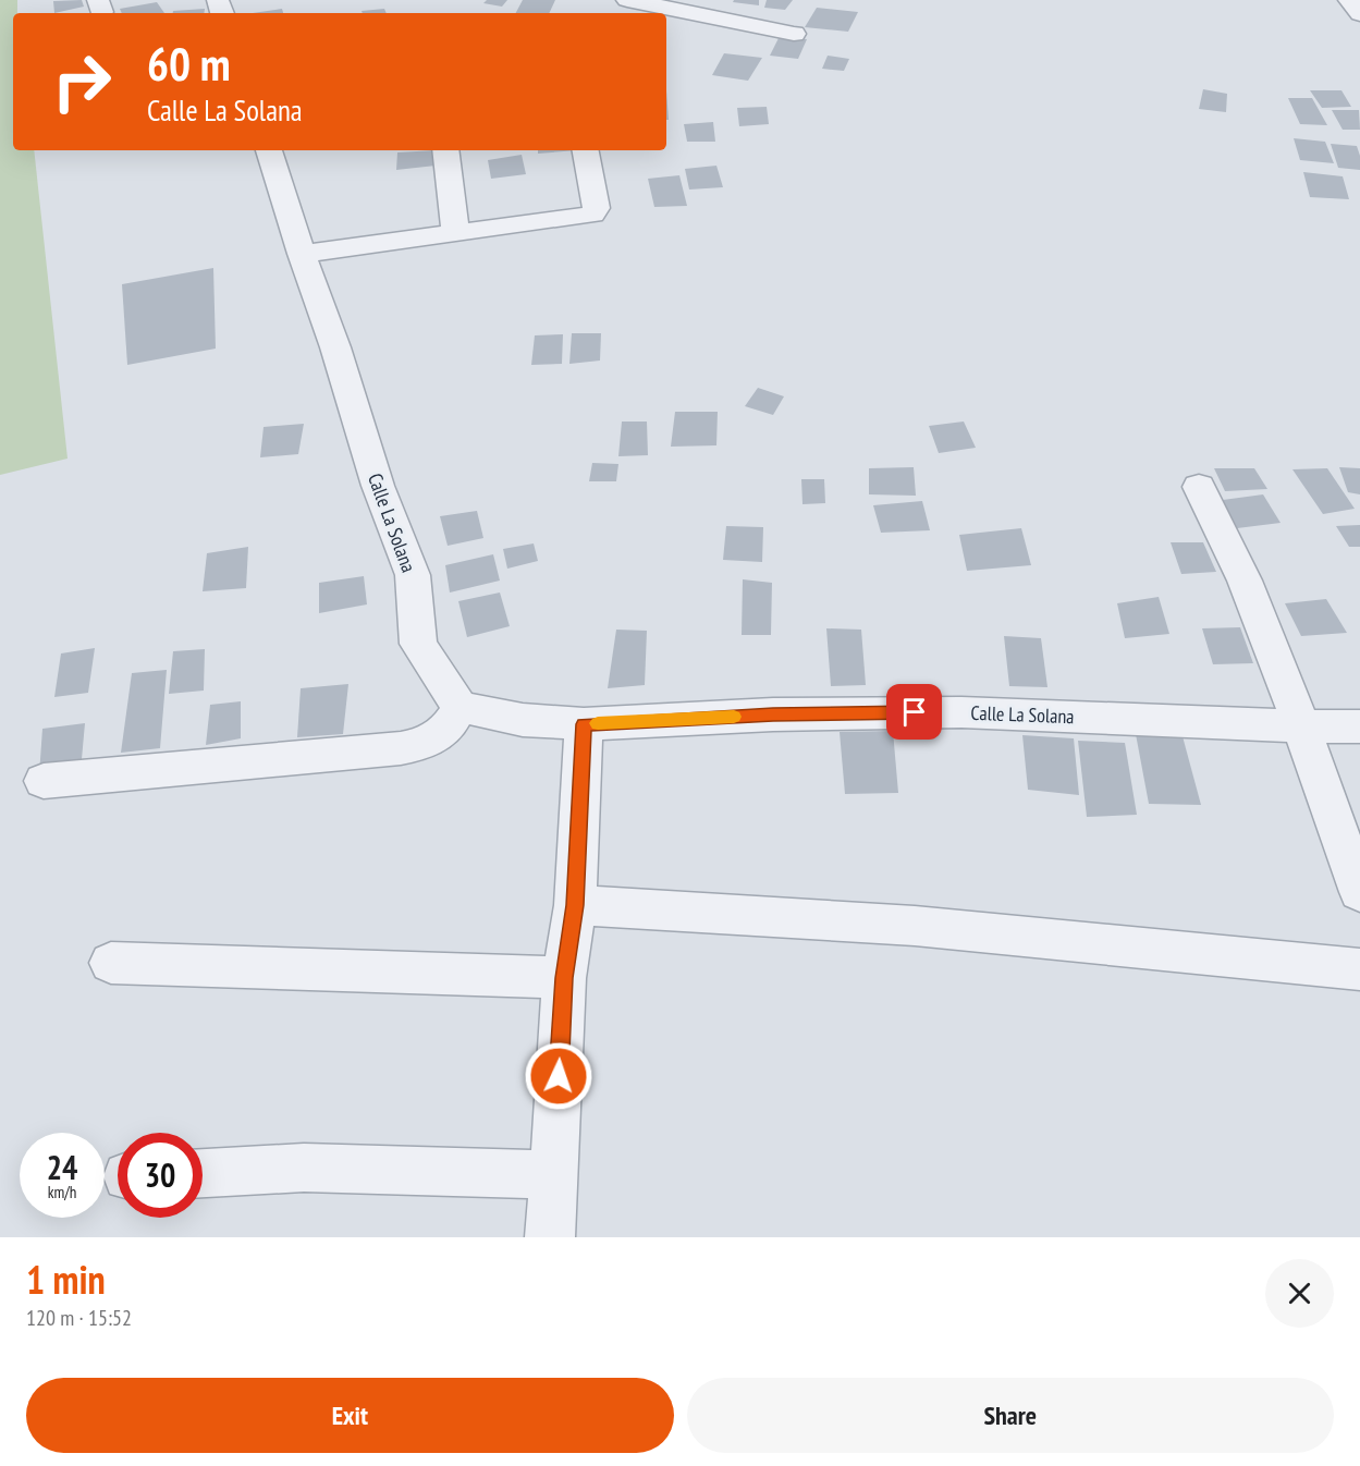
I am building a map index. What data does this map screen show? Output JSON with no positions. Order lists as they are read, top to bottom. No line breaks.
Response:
{"streets":{"street":["Calle La Solana"]},"page":{"turn":["60 m","Calle La Solana"],"speed":"24 km/h","limit":"30","heading":["1 min","120 m · 15:52"],"buttons":["Exit","Share"]}}
